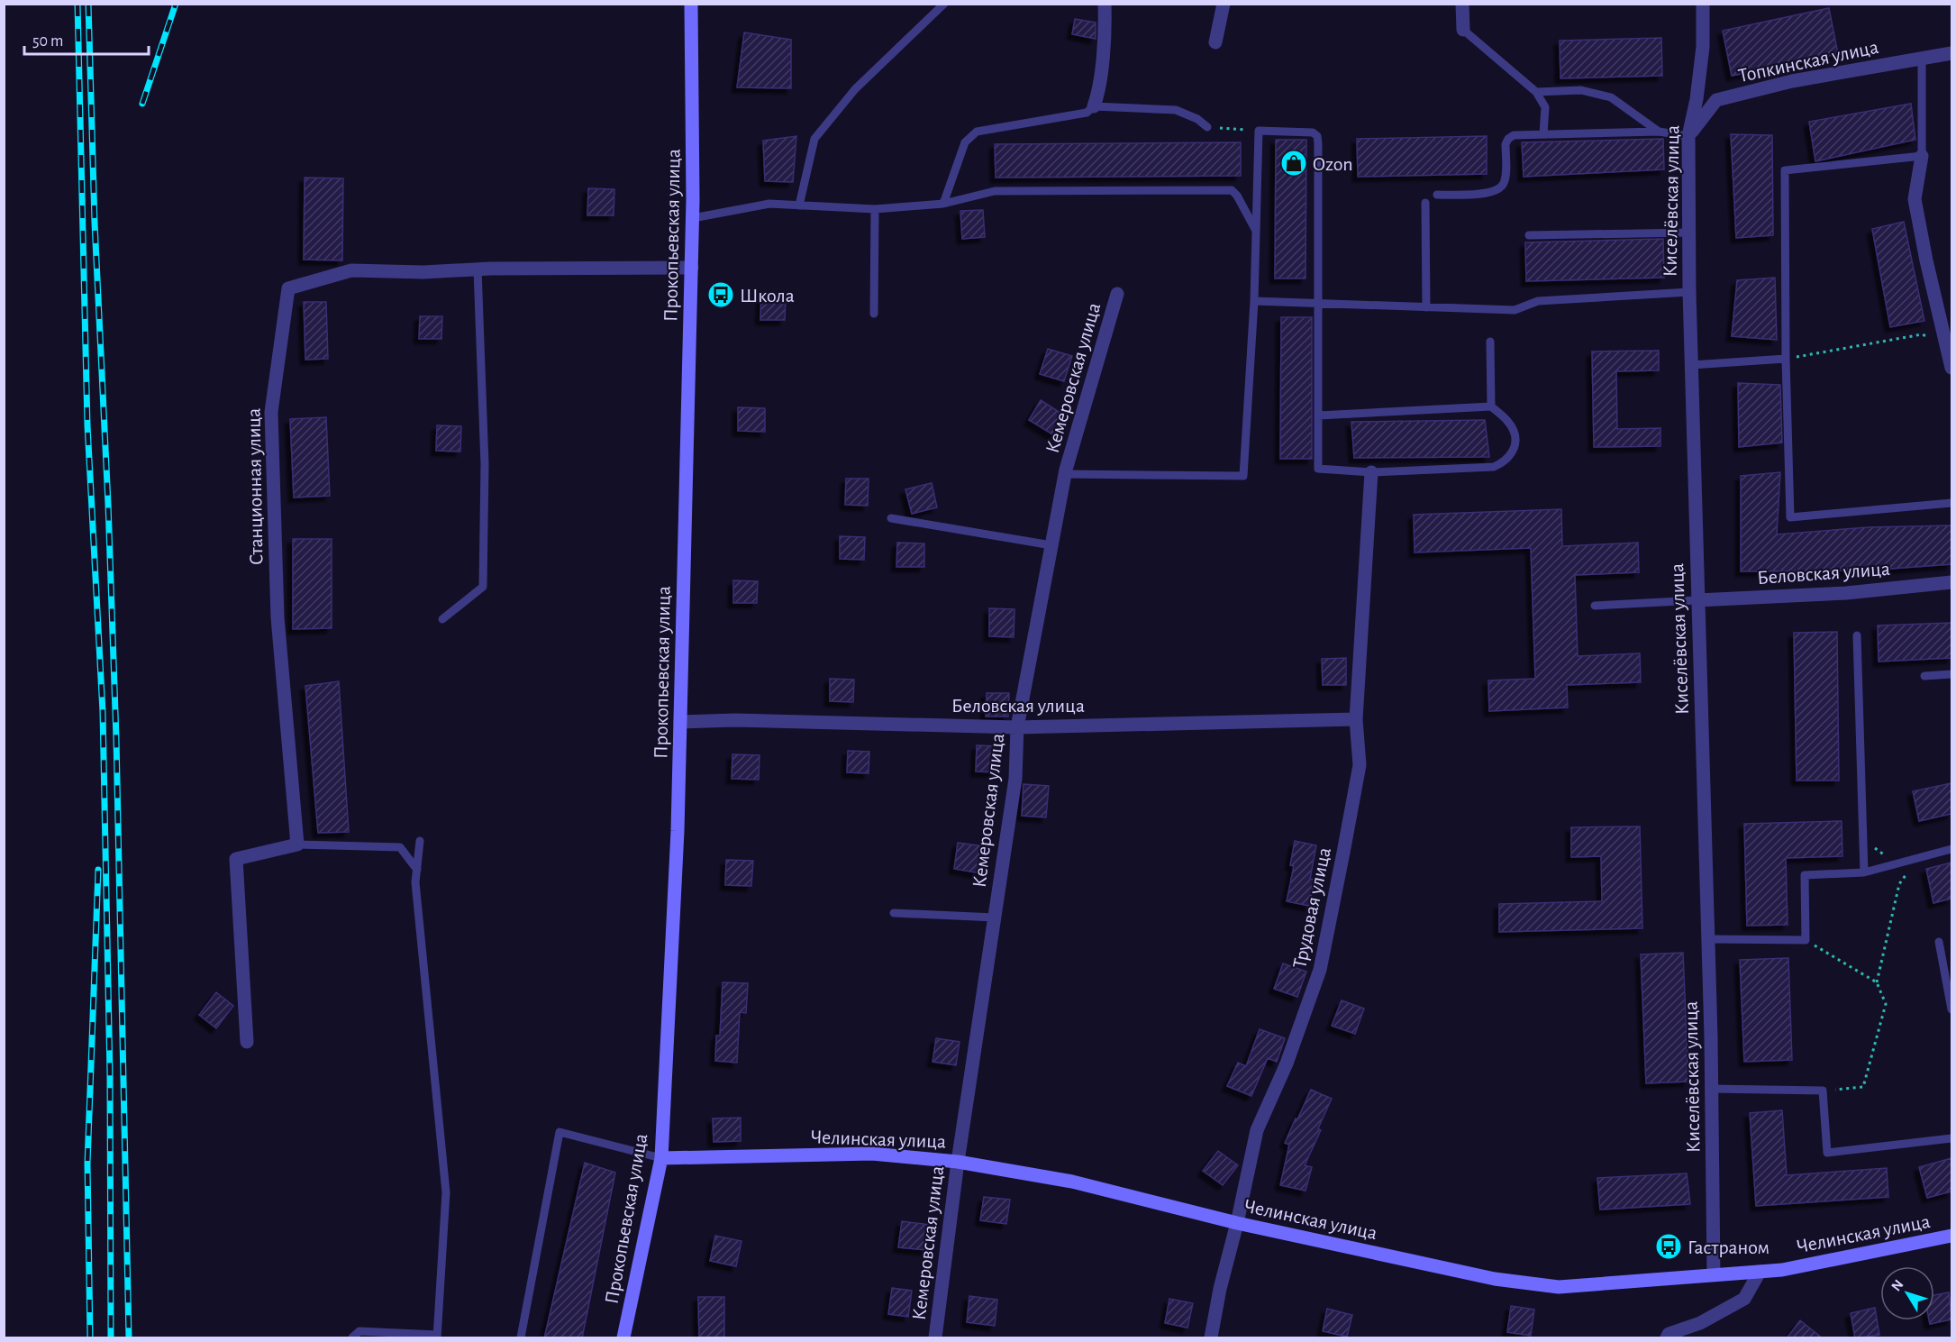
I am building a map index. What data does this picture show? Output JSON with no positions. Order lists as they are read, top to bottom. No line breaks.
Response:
{"streets":{"main road":["Прокопьевская улица","Челинская улица"],"street":["Топкинская улица","Киселёвская улица","Кемеровская улица","Станционная улица","Беловская улица","Трудовая улица"]},"crossings":[["Топкинская улица","Киселёвская улица"],["Киселёвская улица","Беловская улица"],["Киселёвская улица","Челинская улица"],["Прокопьевская улица","Станционная улица"],["Прокопьевская улица","Беловская улица"],["Прокопьевская улица","Челинская улица"],["Кемеровская улица","Беловская улица"],["Кемеровская улица","Челинская улица"],["Беловская улица","Трудовая улица"],["Трудовая улица","Челинская улица"]],"places":{"shop":["Ozon"],"bus stop":["Школа","Гастраном"]},"scale_bar":"50 m","north":"top left"}
